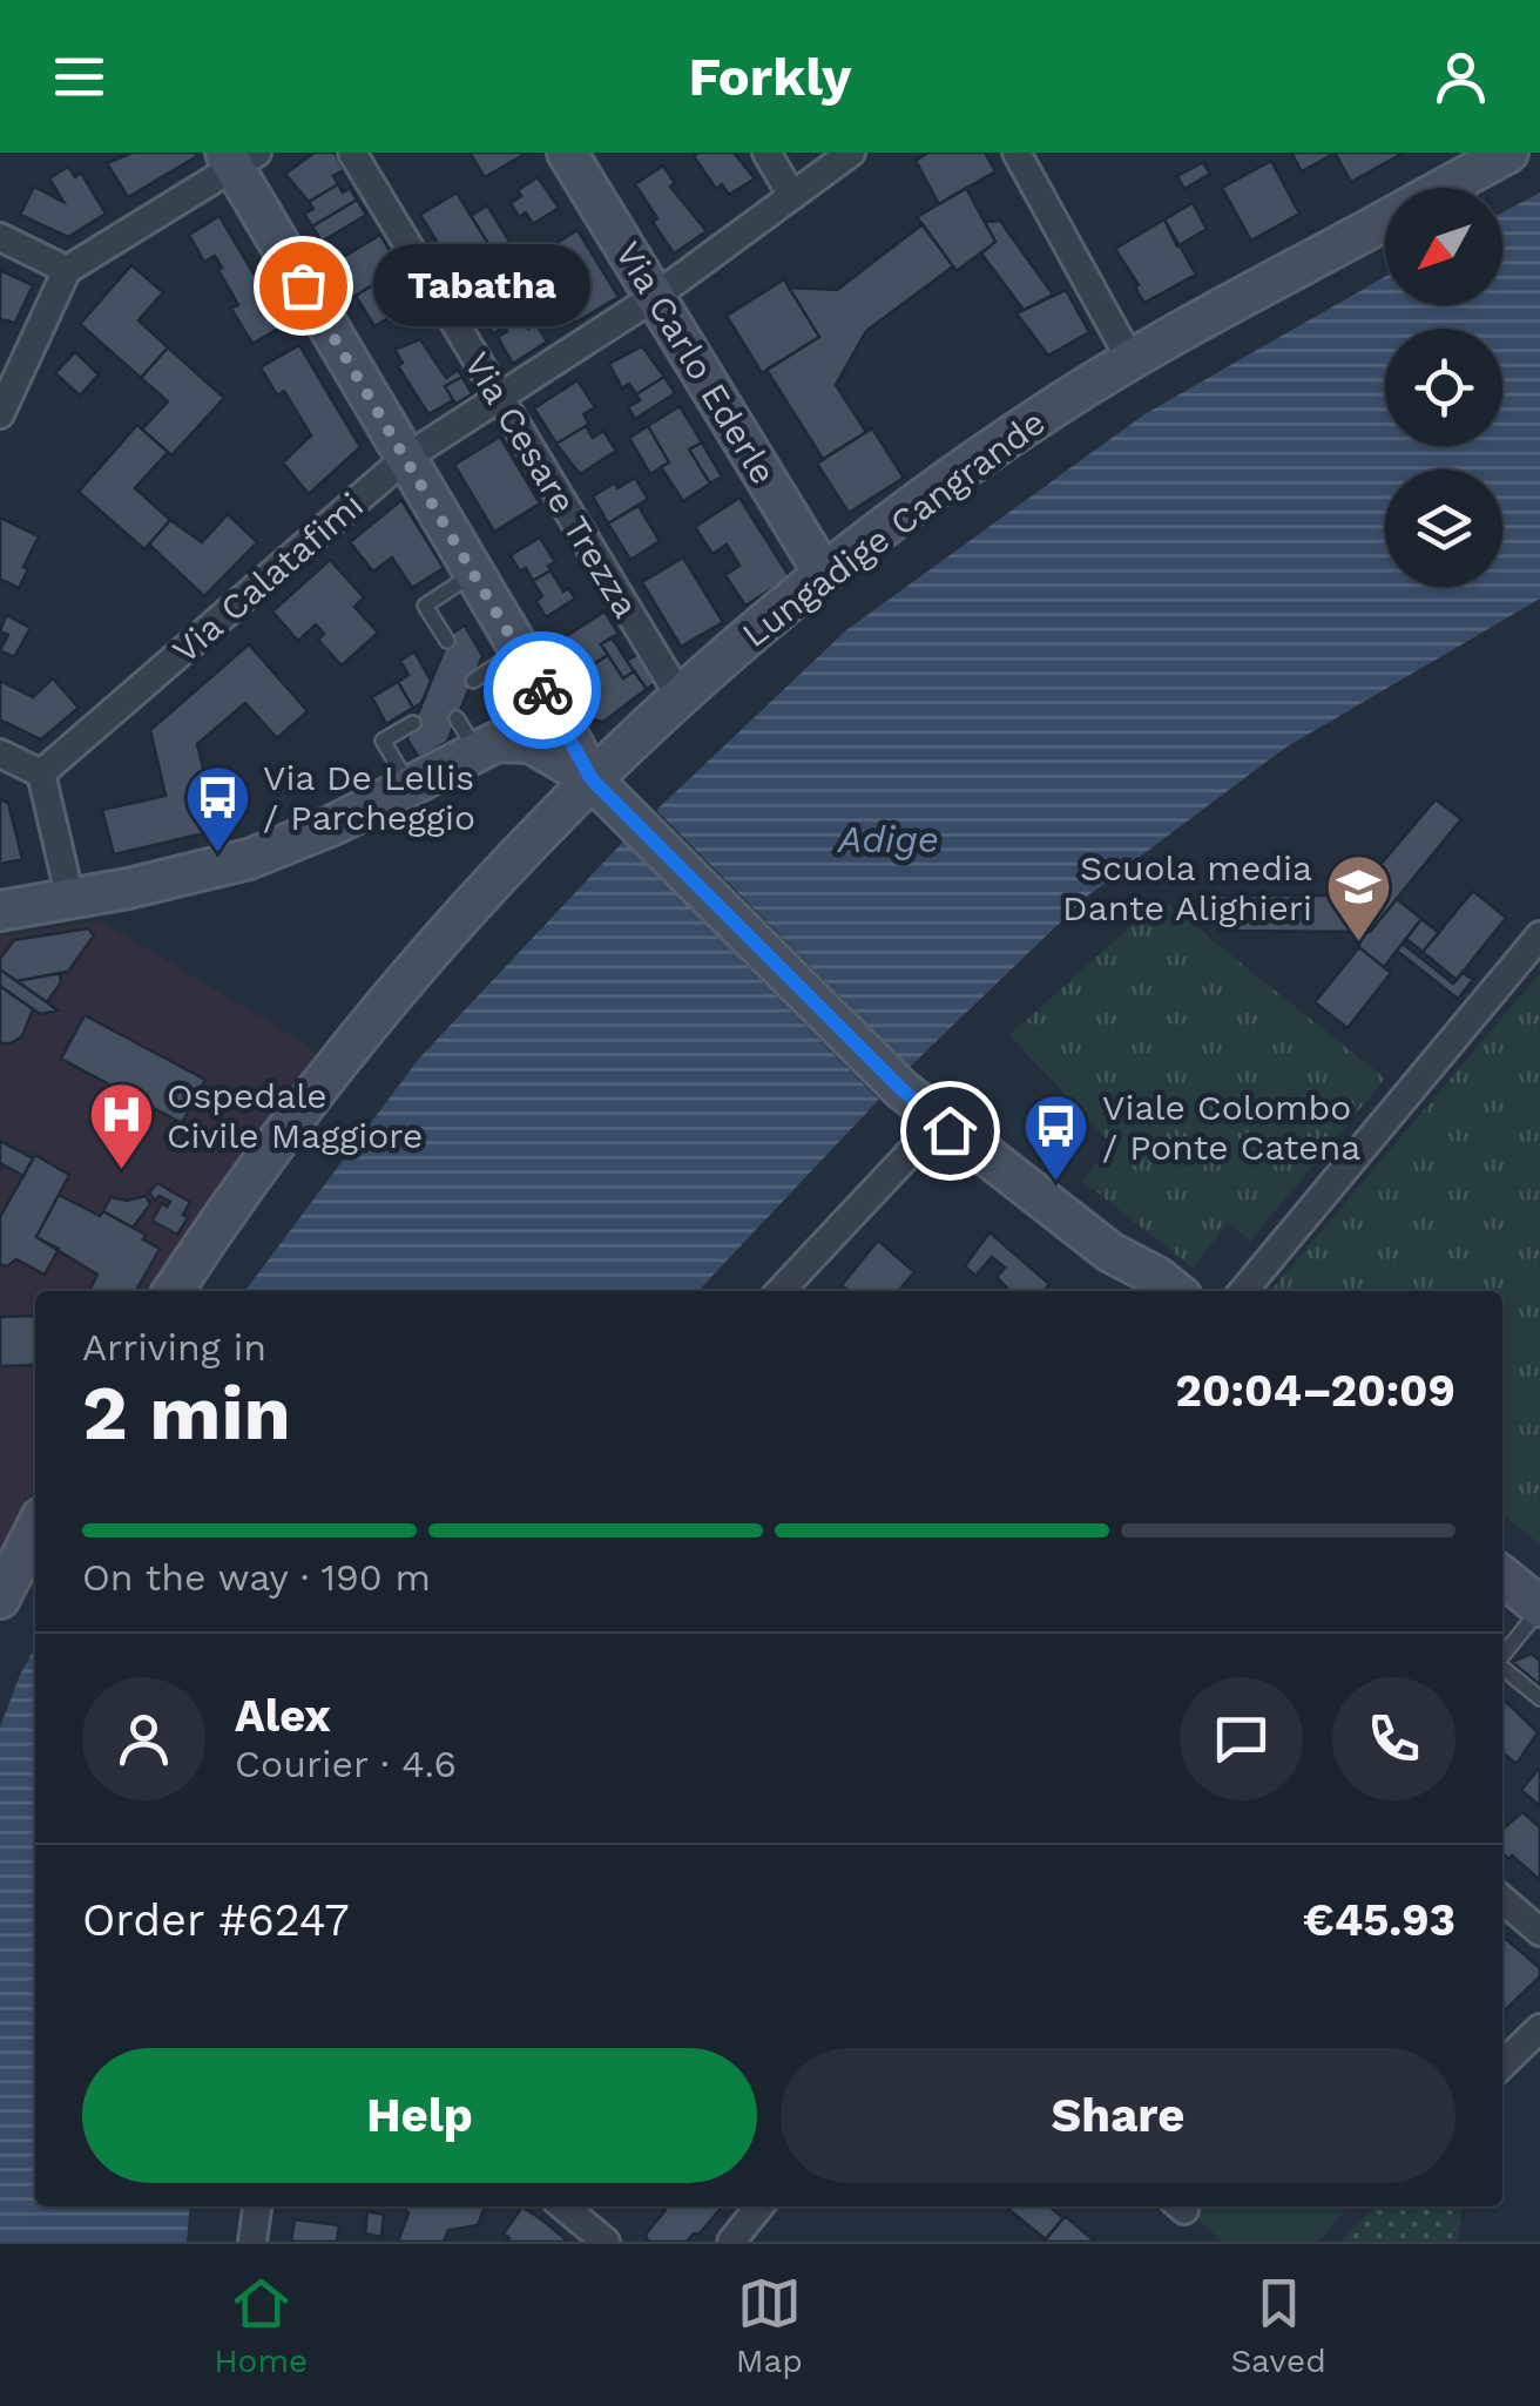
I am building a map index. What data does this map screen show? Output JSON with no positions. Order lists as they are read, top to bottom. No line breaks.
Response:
{"streets":{"street":["Via Carlo Ederle","Via Cesare Trezza","Lungadige Cangrande","Via Calatafimi"]},"crossings":[["Via Carlo Ederle","Lungadige Cangrande"],["Via Carlo Ederle","Via Calatafimi"],["Via Cesare Trezza","Lungadige Cangrande"],["Via Cesare Trezza","Via Calatafimi"]],"water":["Adige"],"places":{"other":["Tabatha"],"bus stop":["Via De Lellis / Parcheggio","Viale Colombo / Ponte Catena"],"school or university":["Scuola media Dante Alighieri"],"hospital":["Ospedale Civile Maggiore"]},"north":"bottom left","page":{"header":"Forkly","bubble":"Tabatha","heading":["2 min","Arriving in","20:04–20:09"],"panel":["Alex","Courier · 4.6","Order #6247","€45.93"],"bar":"On the way · 190 m","buttons":["Help","Share"],"tabs":["Home","Map","Saved"]}}
